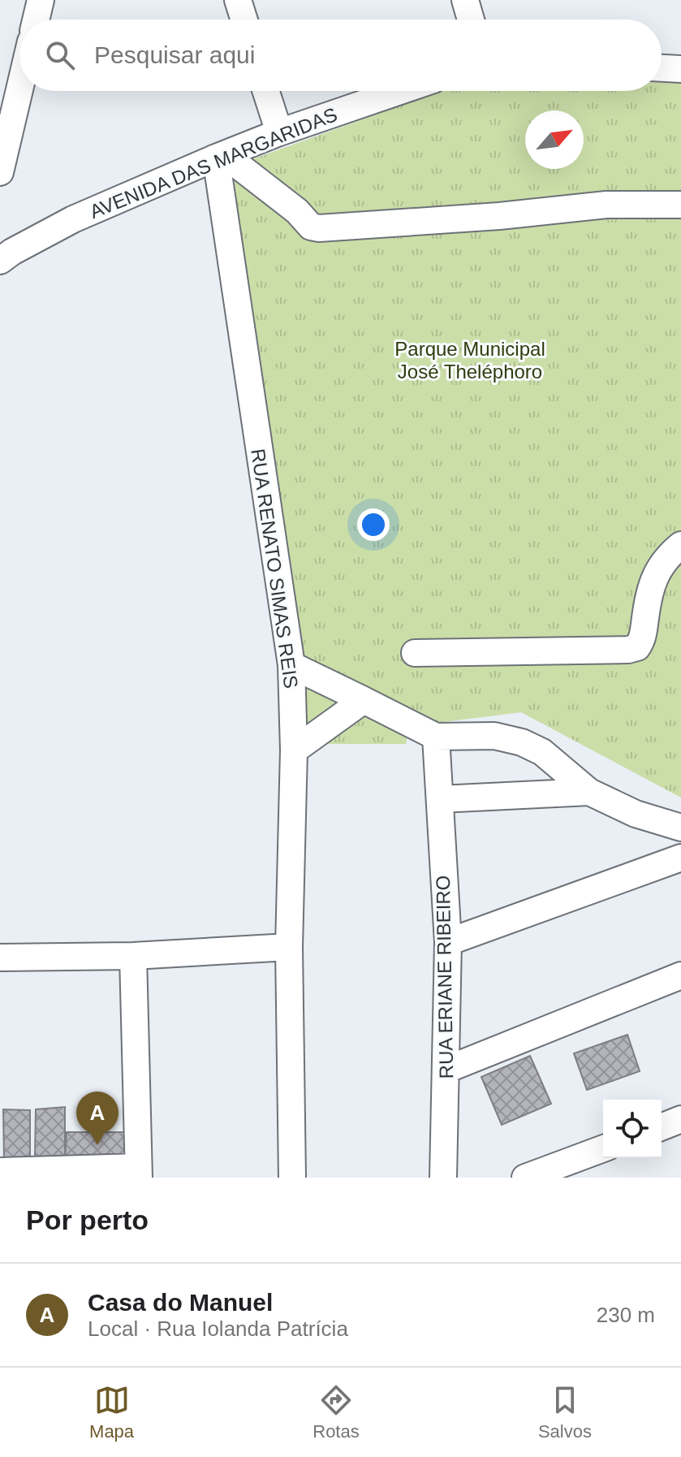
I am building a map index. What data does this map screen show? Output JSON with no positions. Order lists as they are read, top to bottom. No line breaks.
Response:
{"streets":{"street":["AVENIDA DAS MARGARIDAS","RUA RENATO SIMAS REIS","RUA ERIANE RIBEIRO"]},"crossings":[["AVENIDA DAS MARGARIDAS","RUA RENATO SIMAS REIS"]],"parks":["Parque Municipal José Theléphoro"],"north":"top right","page":{"search":"Pesquisar aqui","pins":"A","heading":"Por perto","list":[{"mark":"A","name":"Casa do Manuel","note":"Local · Rua Iolanda Patrícia","value":"230 m"}],"nav":["Mapa","Rotas","Salvos"]}}
